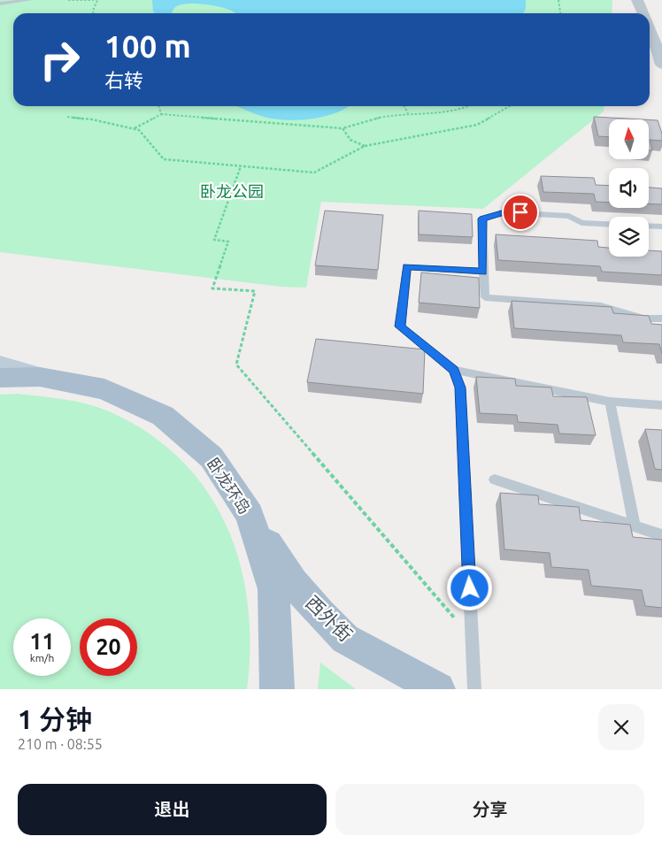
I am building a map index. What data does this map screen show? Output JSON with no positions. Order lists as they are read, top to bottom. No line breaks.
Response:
{"streets":{"main road":["卧龙环岛","西外街"]},"crossings":[["卧龙环岛","西外街"]],"parks":["卧龙公园"],"north":"top","page":{"turn":["100 m","右转"],"speed":"11 km/h","limit":"20","heading":["1 分钟","210 m · 08:55"],"buttons":["退出","分享"]}}
